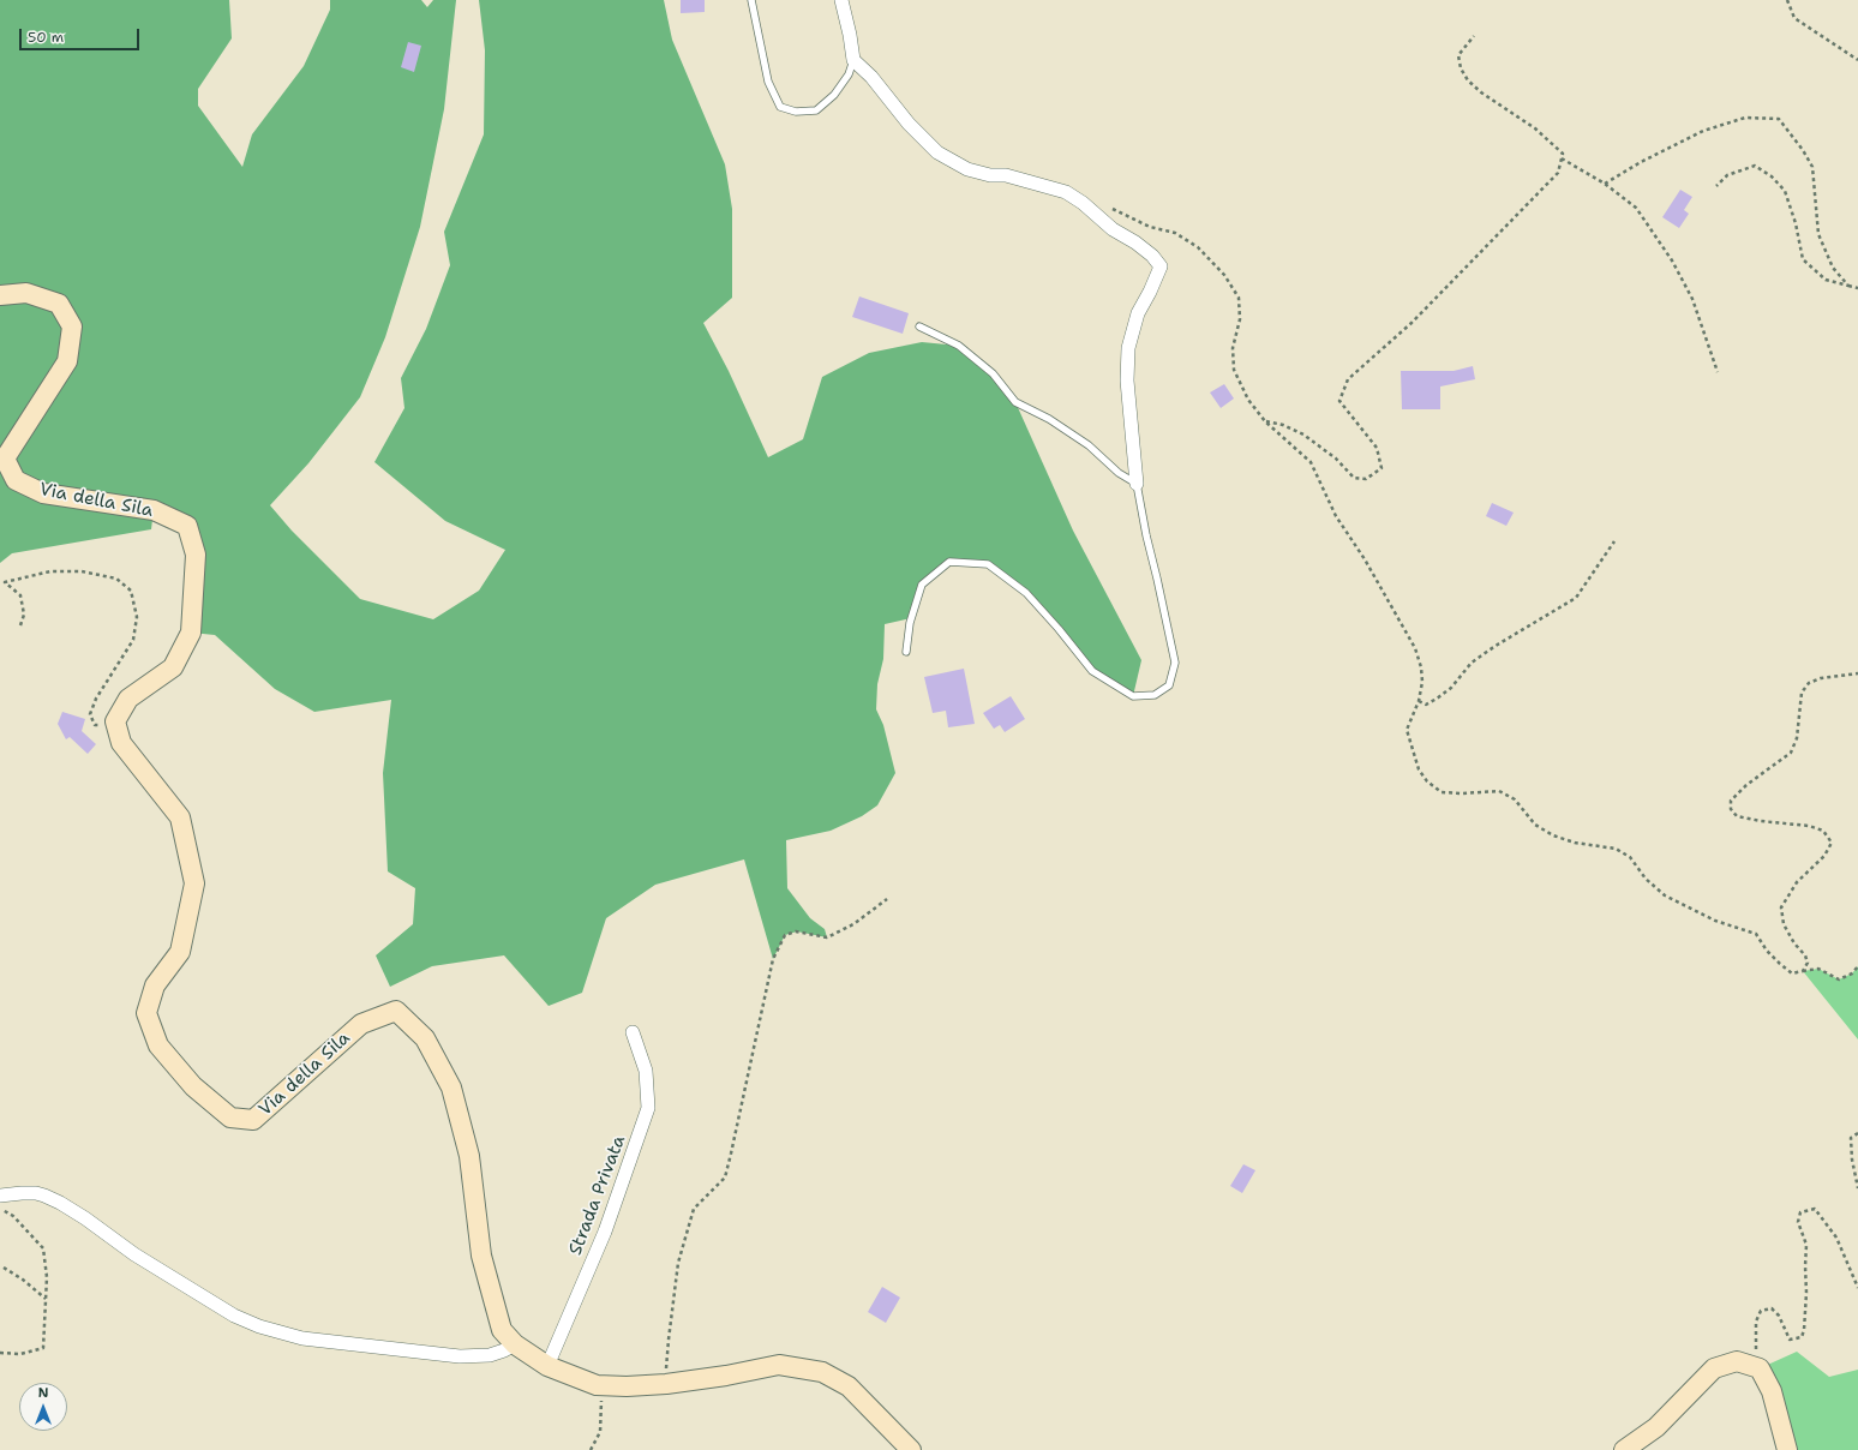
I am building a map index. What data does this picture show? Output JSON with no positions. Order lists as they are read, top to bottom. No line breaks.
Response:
{"streets":{"main road":["Via della Sila"],"street":["Strada Privata"]},"scale_bar":"50 m","north":"top"}
